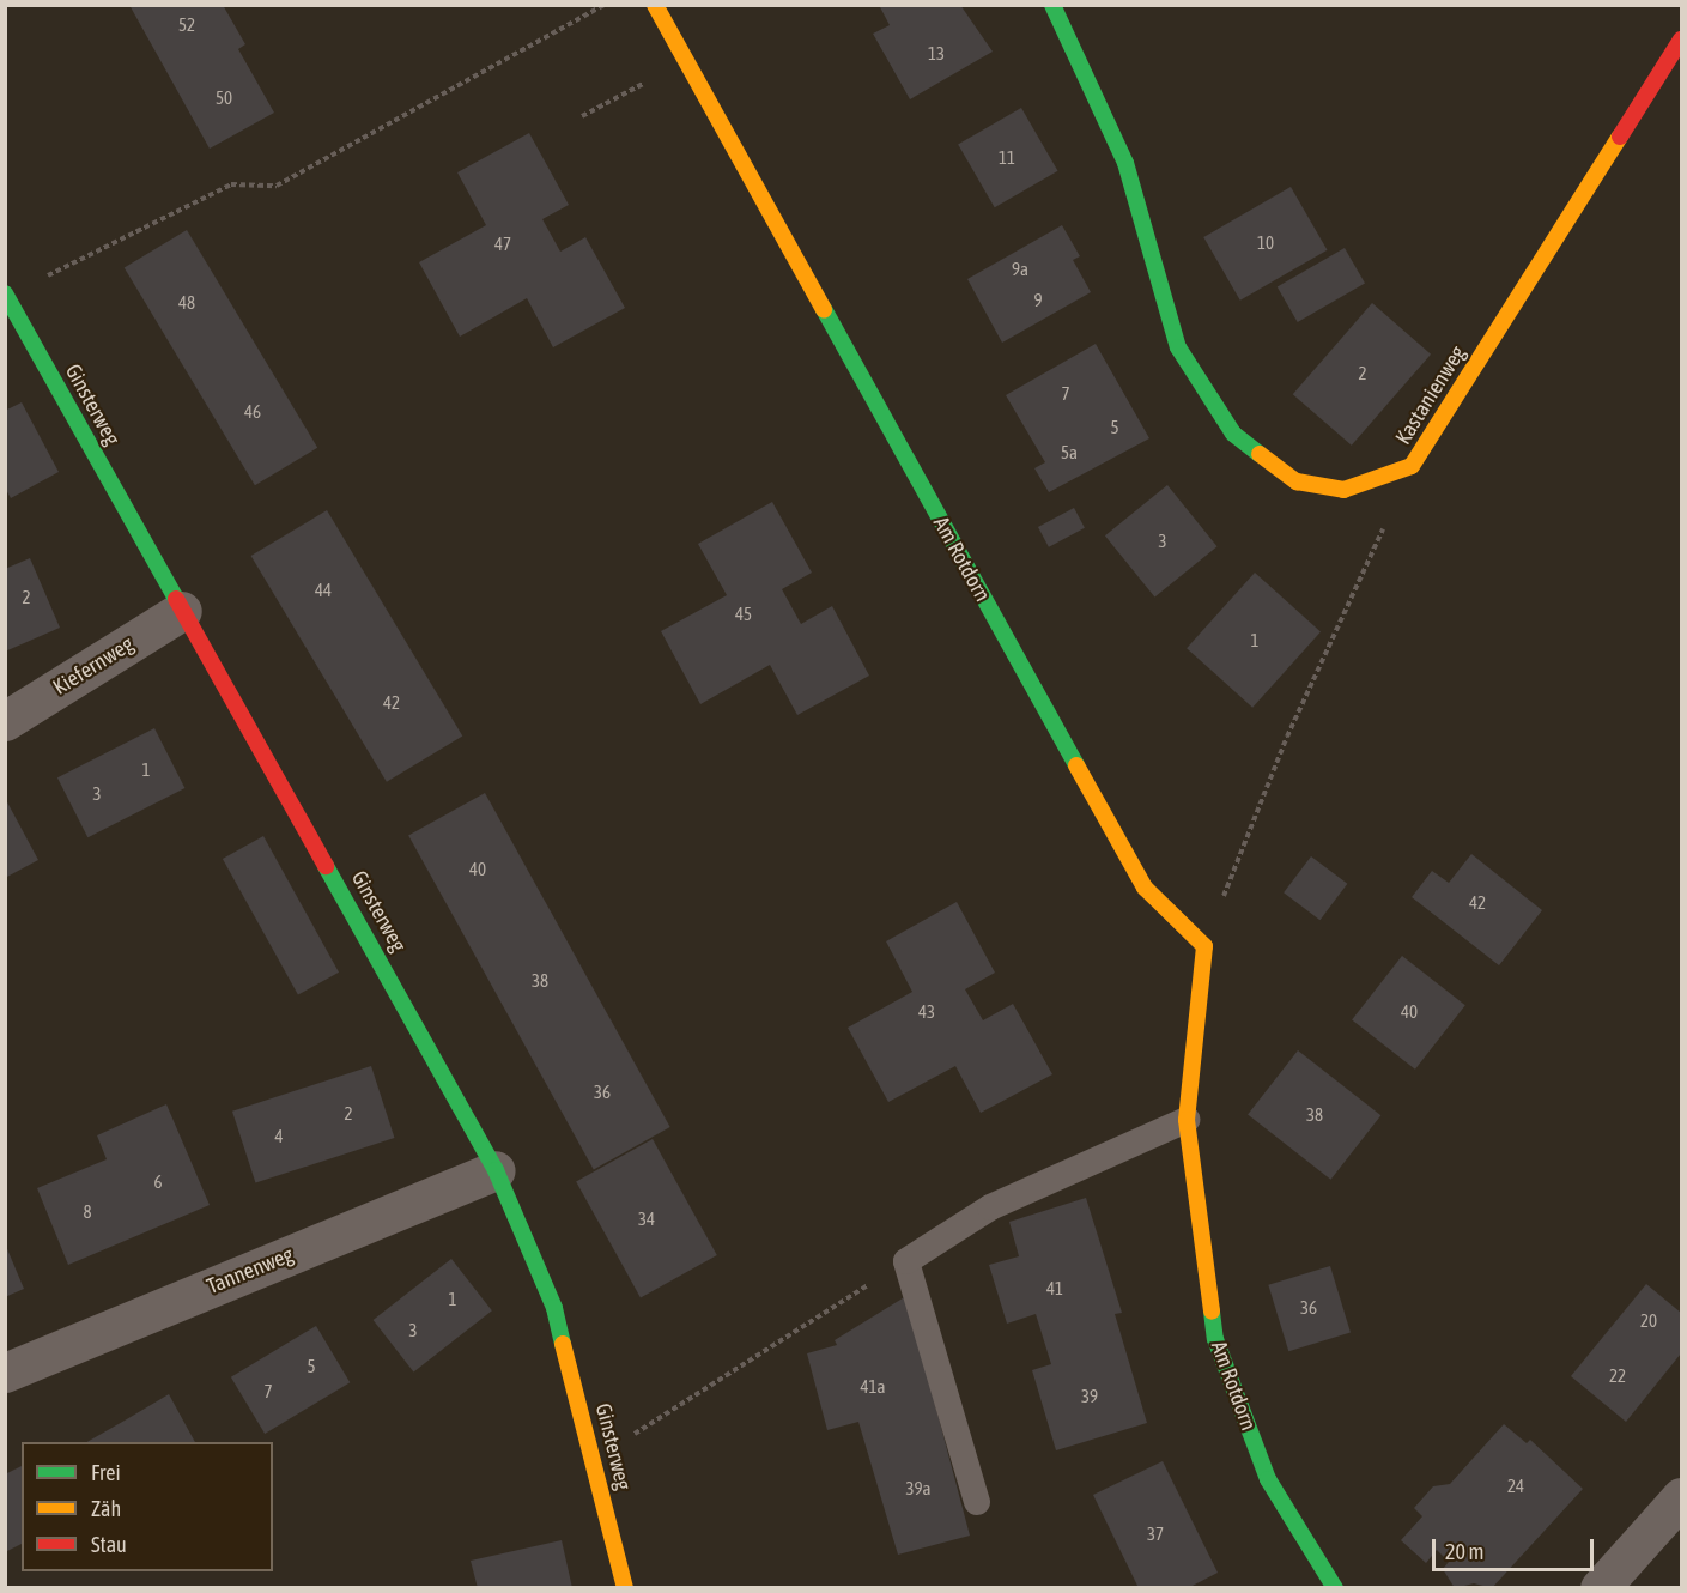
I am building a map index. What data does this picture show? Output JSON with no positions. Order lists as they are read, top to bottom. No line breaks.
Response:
{"streets":{"street":["Kastanienweg","Ginsterweg","Am Rotdorn","Kiefernweg","Tannenweg"]},"crossings":[["Ginsterweg","Kiefernweg"],["Ginsterweg","Tannenweg"]],"house_numbers":["52","13","50","11","10","47","9a","9","48","2","7","46","5","5a","3","44","2","45","1","42","1","3","40","42","38","43","40","36","2","38","4","6","8","34","41","1","36","20","3","5","22","41a","7","39","24","39a","37"],"legend":["Frei","Zäh","Stau"],"scale_bar":"20 m"}
